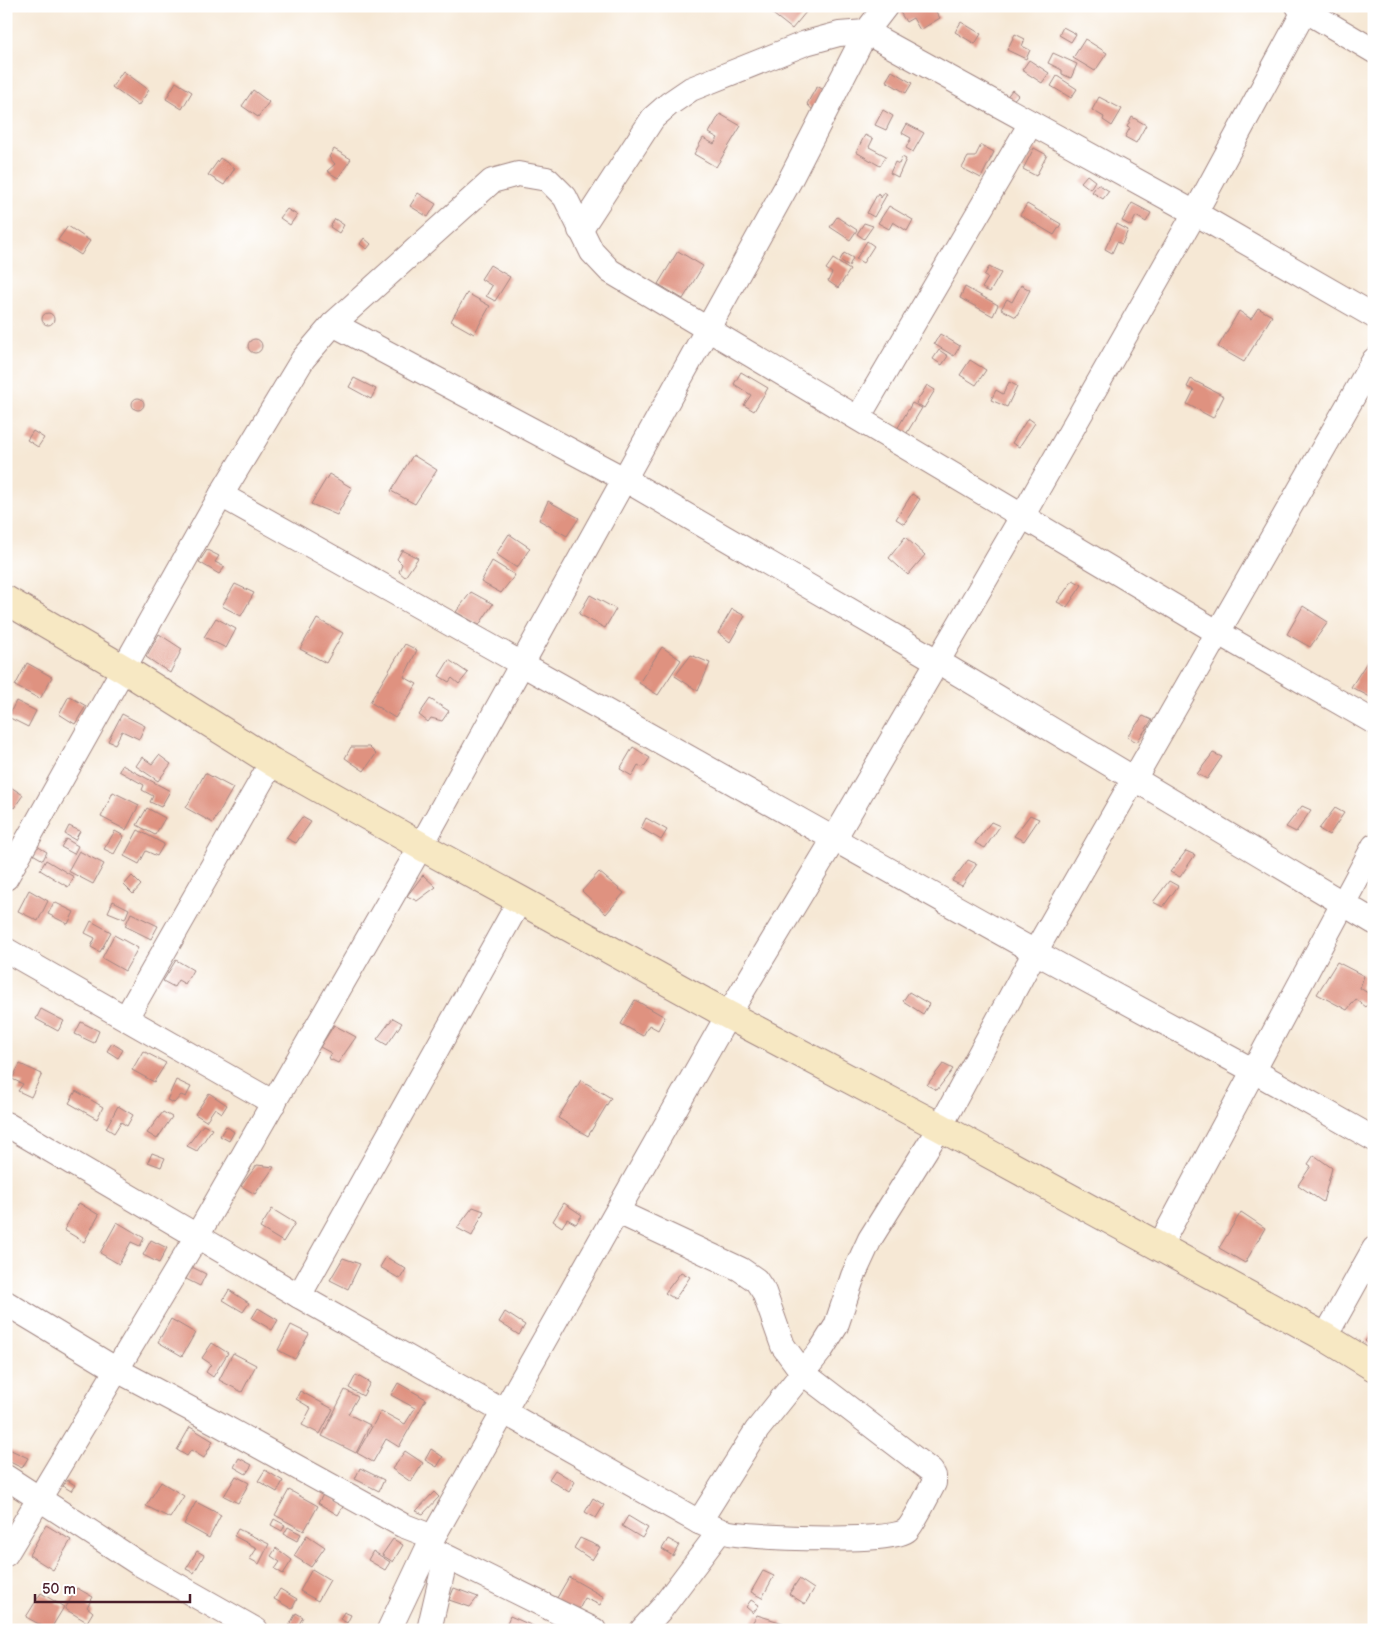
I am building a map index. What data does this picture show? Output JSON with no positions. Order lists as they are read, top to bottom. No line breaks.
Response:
{"scale_bar":"50 m"}
